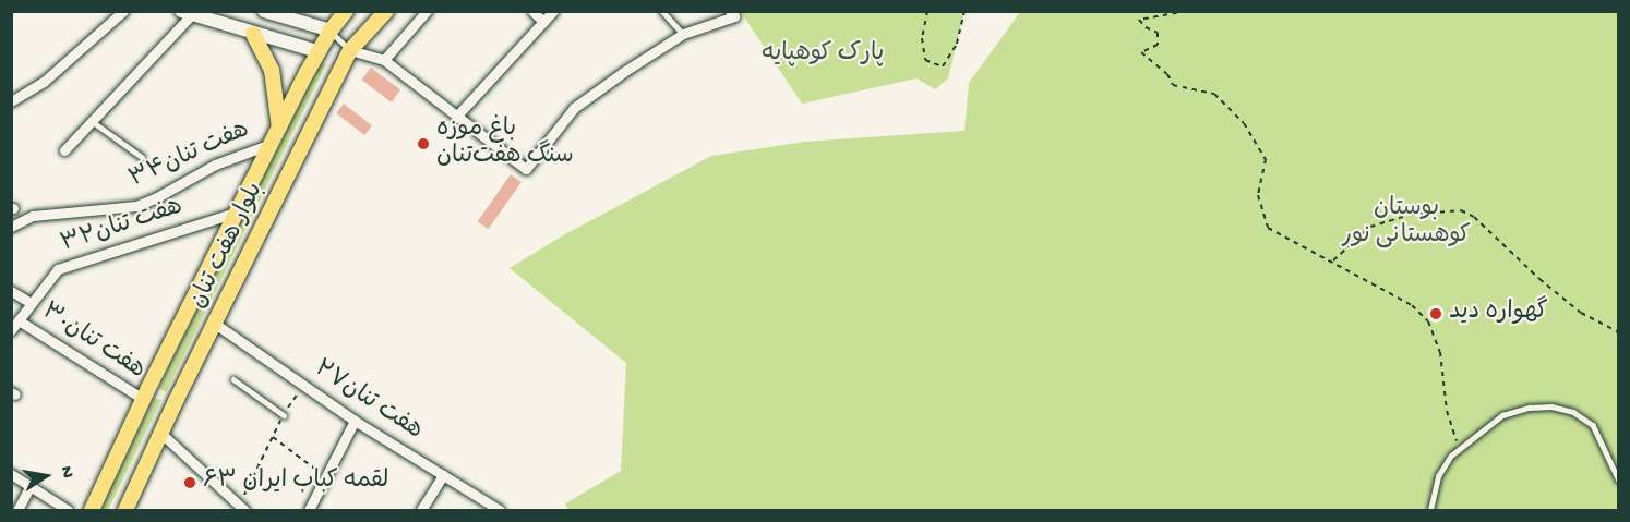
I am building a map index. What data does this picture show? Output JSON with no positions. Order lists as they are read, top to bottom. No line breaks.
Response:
{"streets":{"main road":["بلوار هفت تنان"],"street":["هفت تنان۳۴","هفت تنان۳۲","هفت تنان۳۰","هفت تنان۲۷"]},"crossings":[["هفت تنان۳۴","بلوار هفت تنان"],["هفت تنان۳۲","بلوار هفت تنان"],["هفت تنان۳۲","هفت تنان۳۰"],["بلوار هفت تنان","هفت تنان۳۰"],["بلوار هفت تنان","هفت تنان۲۷"]],"parks":["پارک کوهپایه","بوستان کوهستانی نور"],"places":["باغ‌ موزه سنگ هفت‌تنان","گهواره دید","لقمه کباب ایران ۶۳"],"north":"right"}
